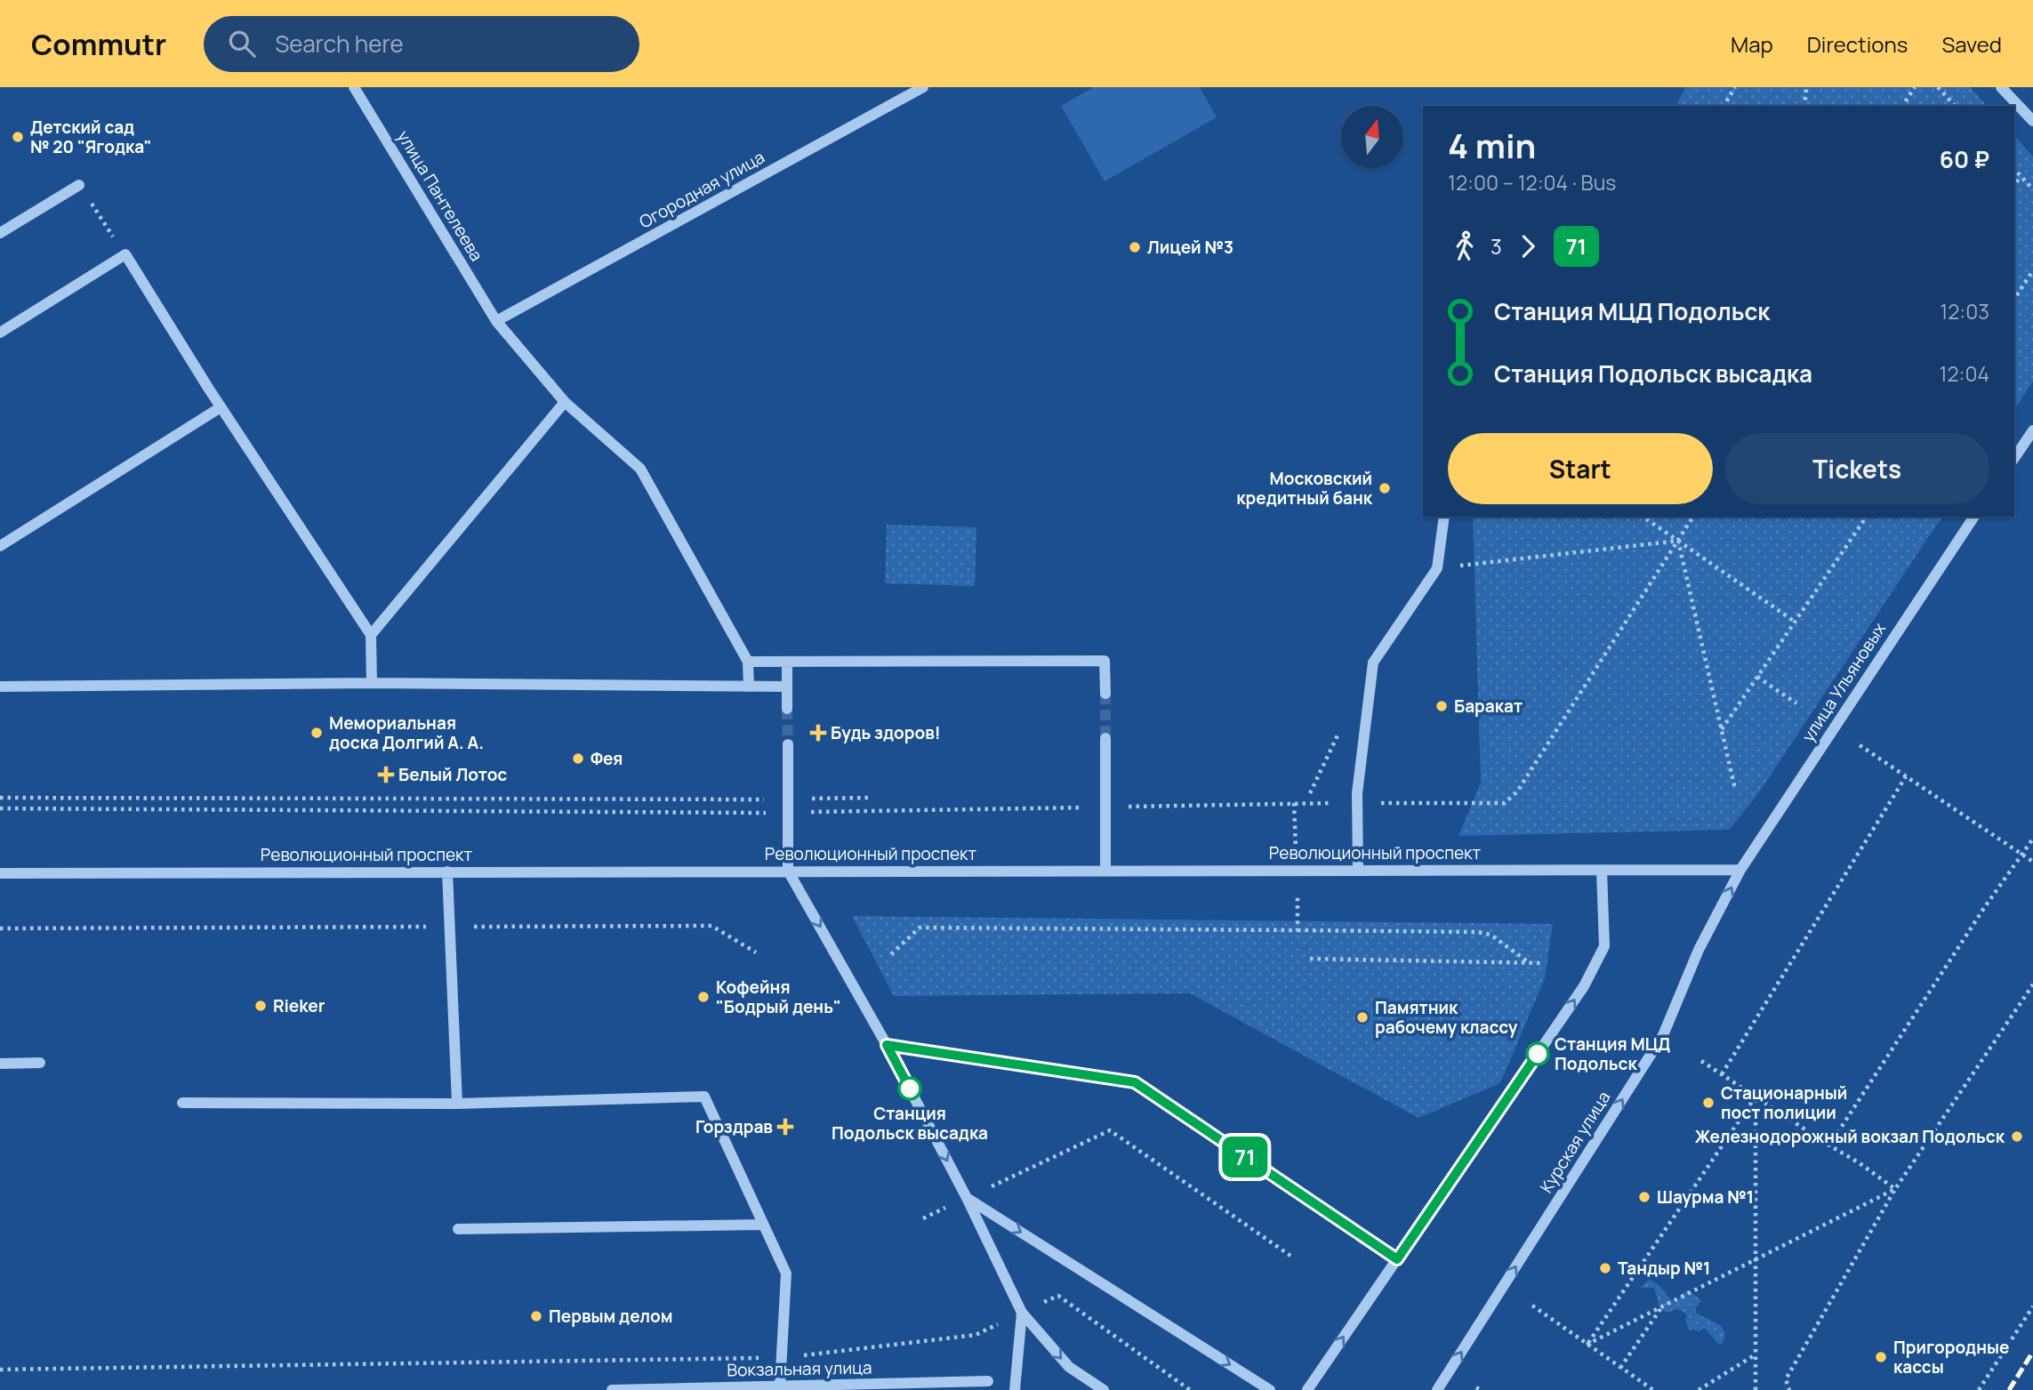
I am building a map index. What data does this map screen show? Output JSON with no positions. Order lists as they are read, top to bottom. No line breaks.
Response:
{"streets":{"street":["Огородная улица","улица Пантелеева","улица Ульяновых","Революционный проспект","Курская улица","Вокзальная улица"]},"crossings":[["Огородная улица","улица Пантелеева"],["улица Ульяновых","Революционный проспект"],["улица Ульяновых","Курская улица"],["Революционный проспект","Курская улица"]],"places":{"other":["Детский сад № 20 \"Ягодка\"","Лицей №3","Московский кредитный банк","Баракат","Мемориальная доска Долгий А. А.","Фея","Кофейня \"Бодрый день\"","Rieker","Памятник рабочему классу","Станция МЦД Подольск","Станция Подольск высадка","Стационарный пост полиции","Железнодорожный вокзал Подольск","Шаурма №1","Тандыр №1","Первым делом","Пригородные кассы"],"health":["Будь здоров!","Белый Лотос","Горздрав"]},"lines":["bus line 71"],"north":"top","page":{"header":"Commutr","search":"Search here","nav":["Map","Directions","Saved"],"on_map":"71","heading":["4 min","12:00 – 12:04 · Bus","60 ₽"],"legs":["3","71"],"list":[{"name":"Станция МЦД Подольск","value":"12:03"},{"name":"Станция Подольск высадка","value":"12:04"}],"buttons":["Start","Tickets"]}}
